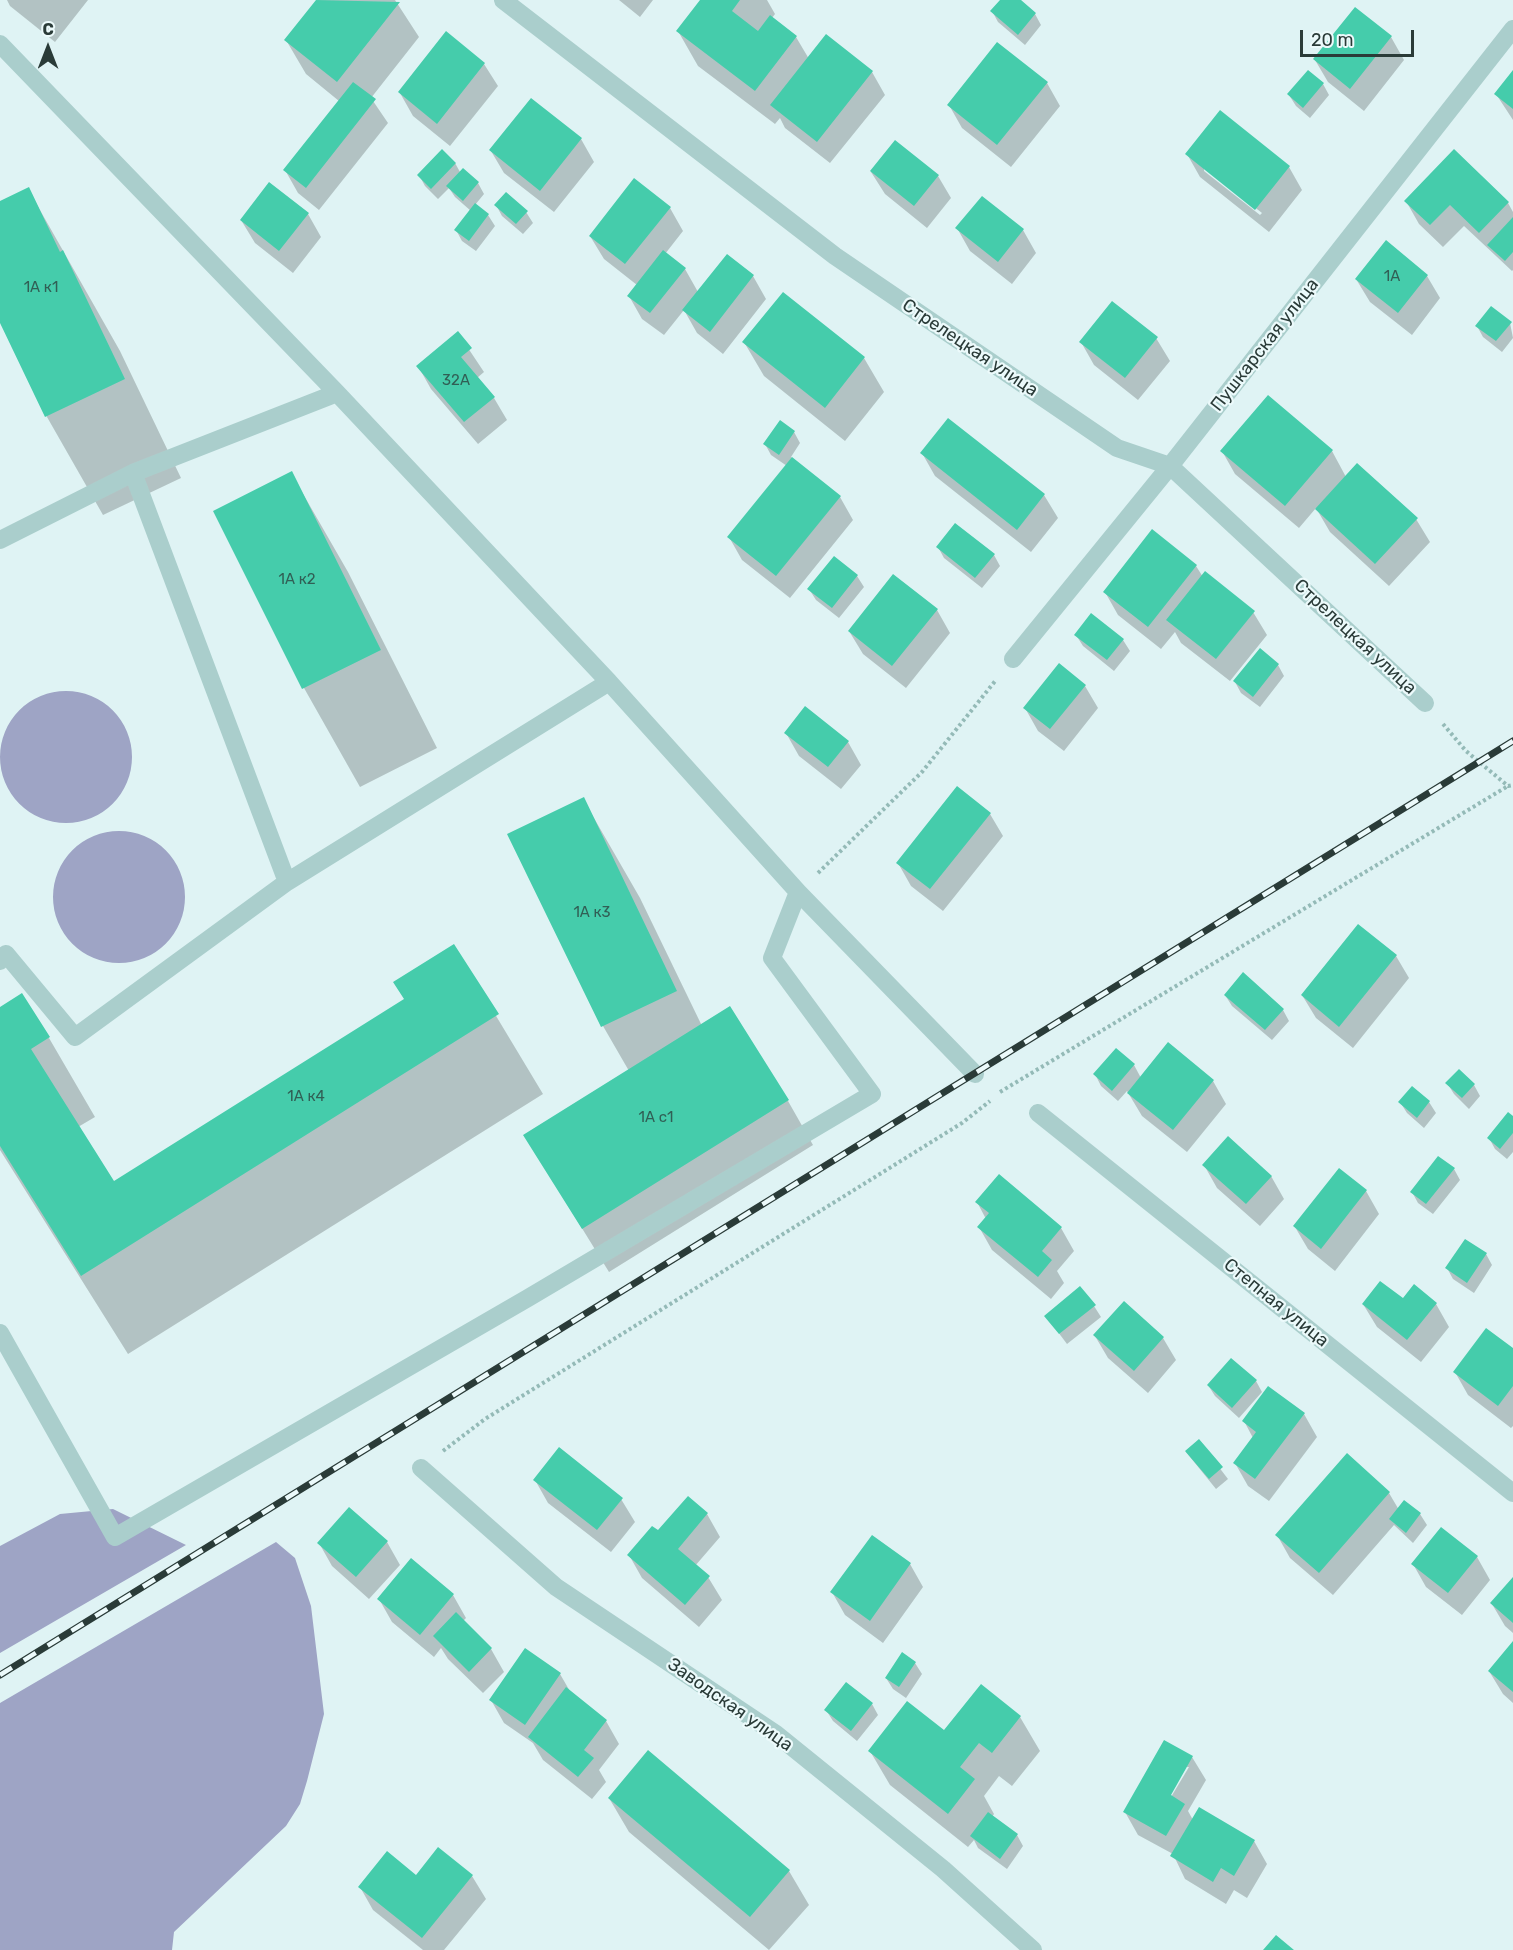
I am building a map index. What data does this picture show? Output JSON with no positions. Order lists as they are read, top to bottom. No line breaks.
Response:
{"streets":{"street":["Пушкарская улица","Стрелецкая улица","Степная улица","Заводская улица"]},"crossings":[["Пушкарская улица","Стрелецкая улица"]],"house_numbers":["1А","1А к1","32А","1А к2","1А к3","1А к4","1А с1"],"scale_bar":"20 m","north":"top"}
